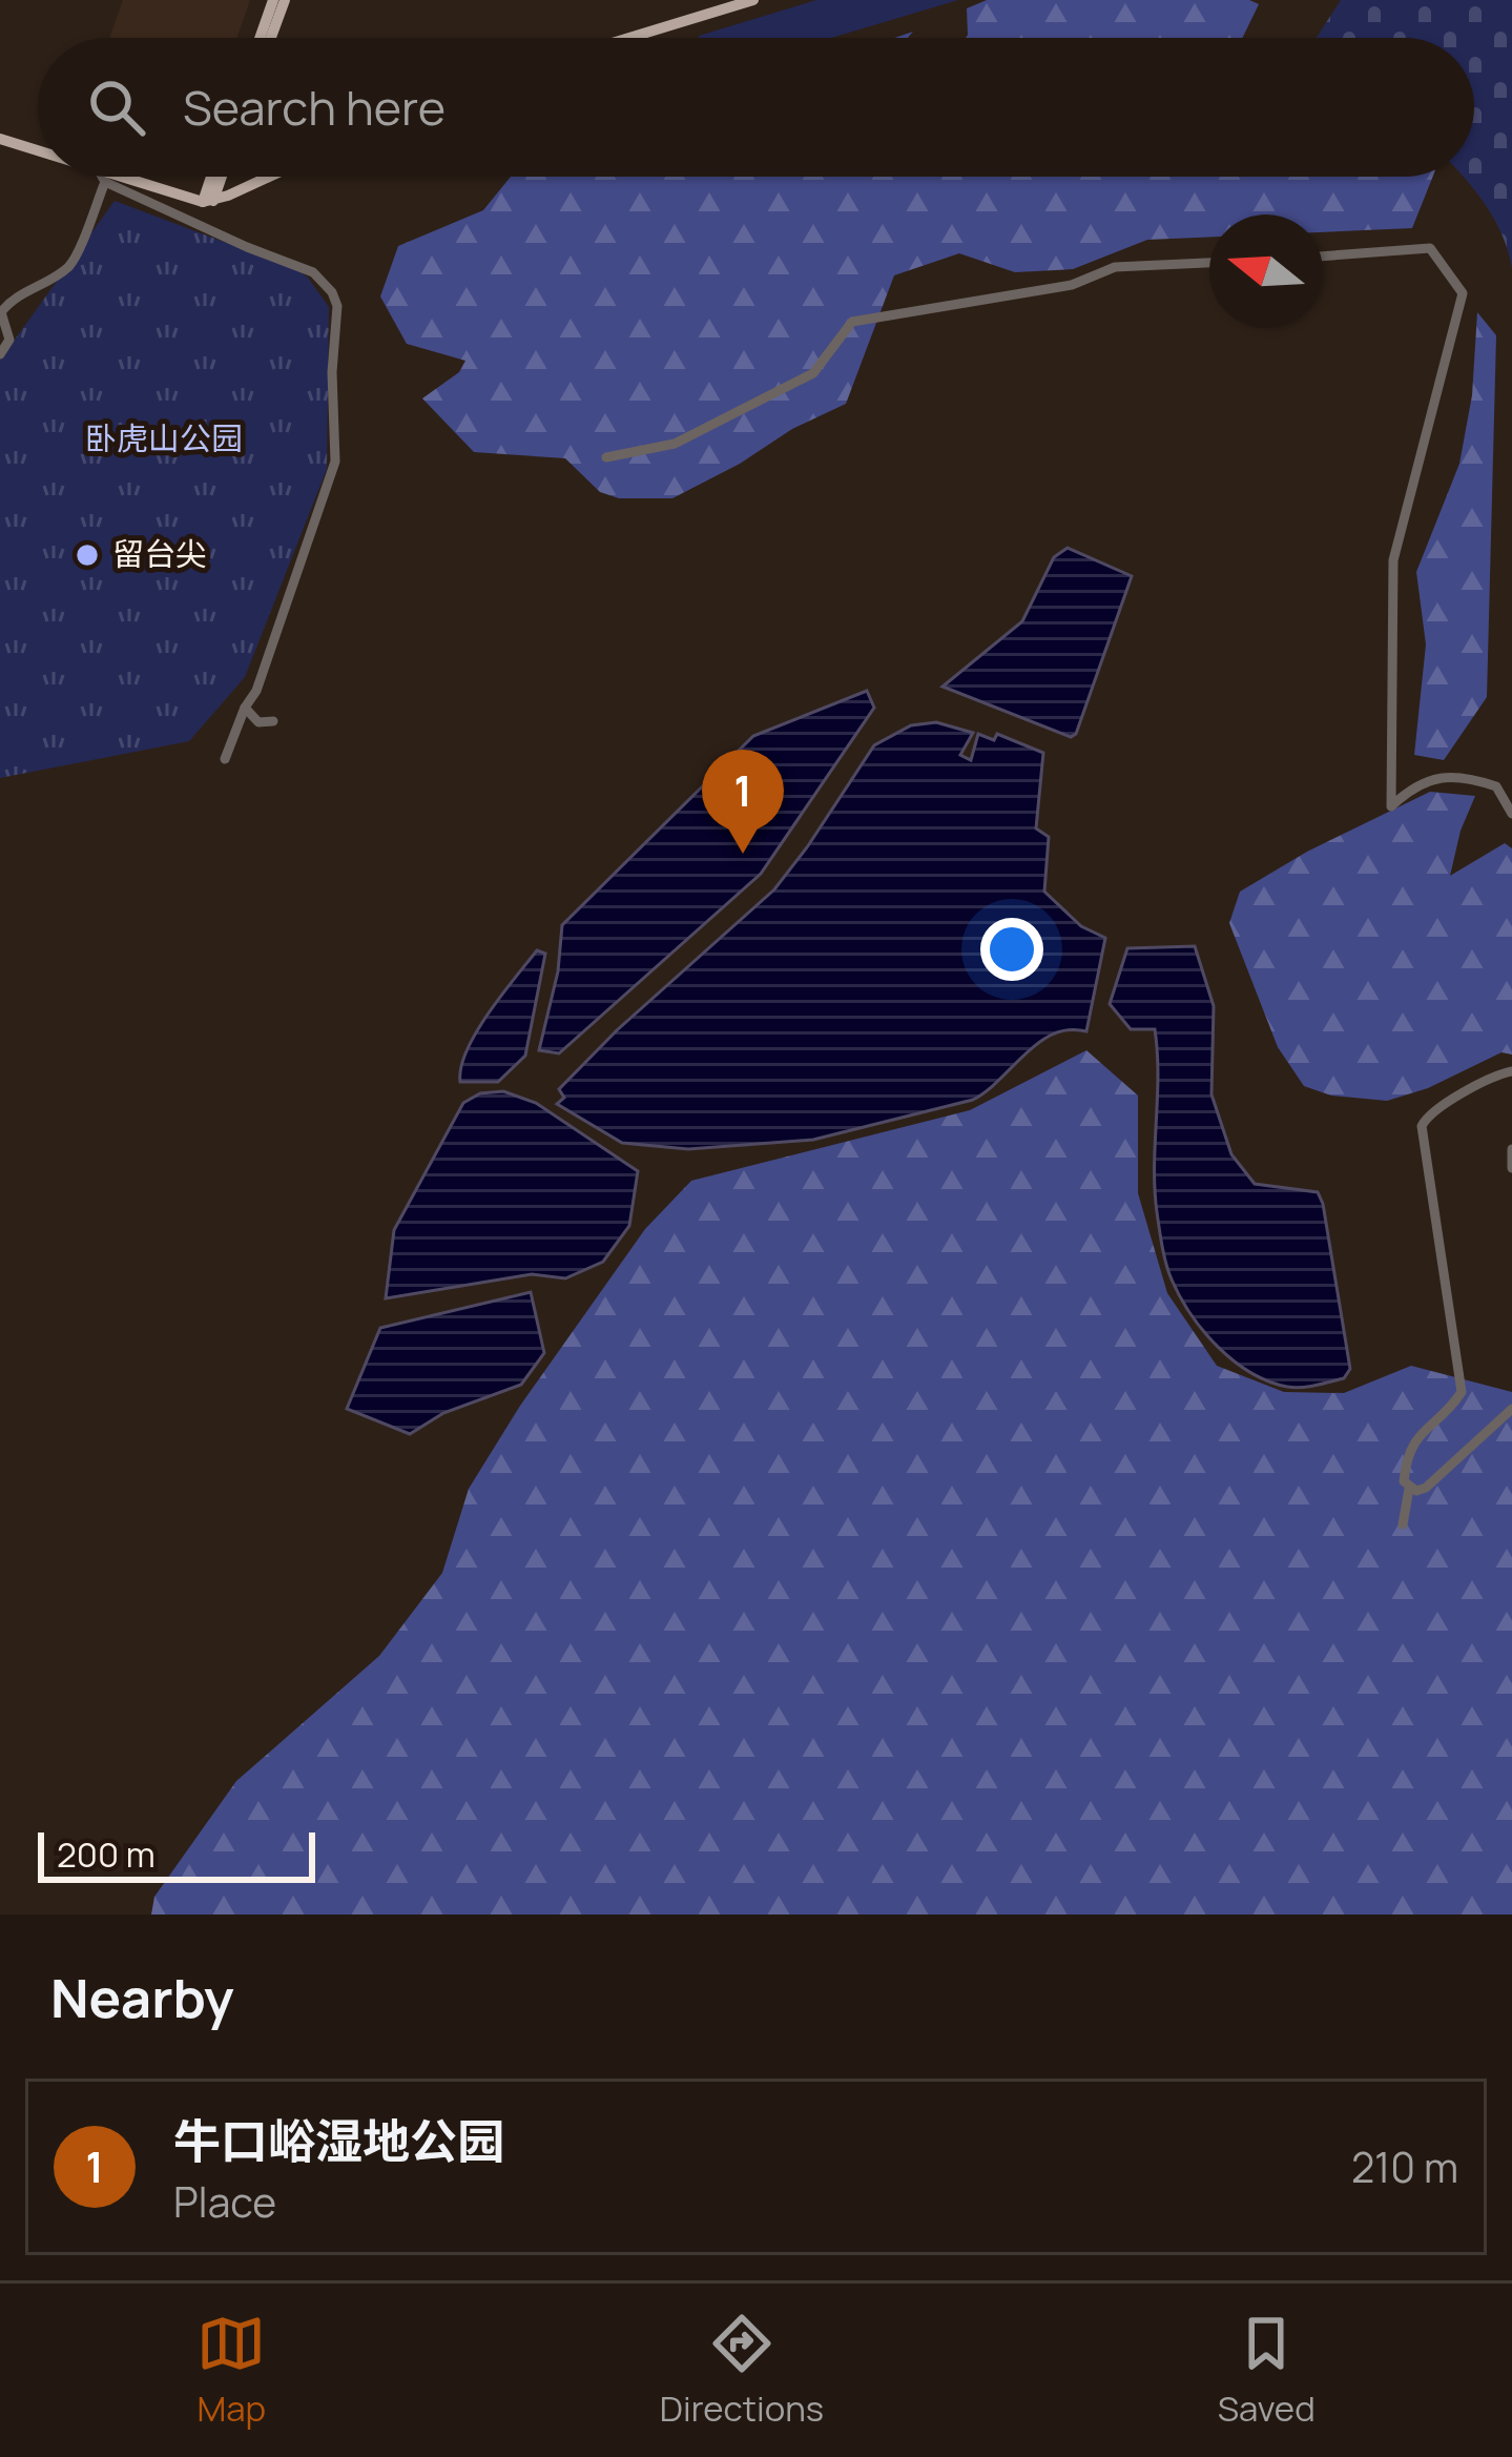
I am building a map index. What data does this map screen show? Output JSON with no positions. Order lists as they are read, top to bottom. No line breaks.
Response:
{"parks":["卧虎山公园"],"places":["留台尖"],"scale_bar":"200 m","north":"left","page":{"search":"Search here","pins":"1","scale":"200 m","heading":"Nearby","list":[{"mark":"1","name":"牛口峪湿地公园","note":"Place","value":"210 m"}],"nav":["Map","Directions","Saved"]}}
